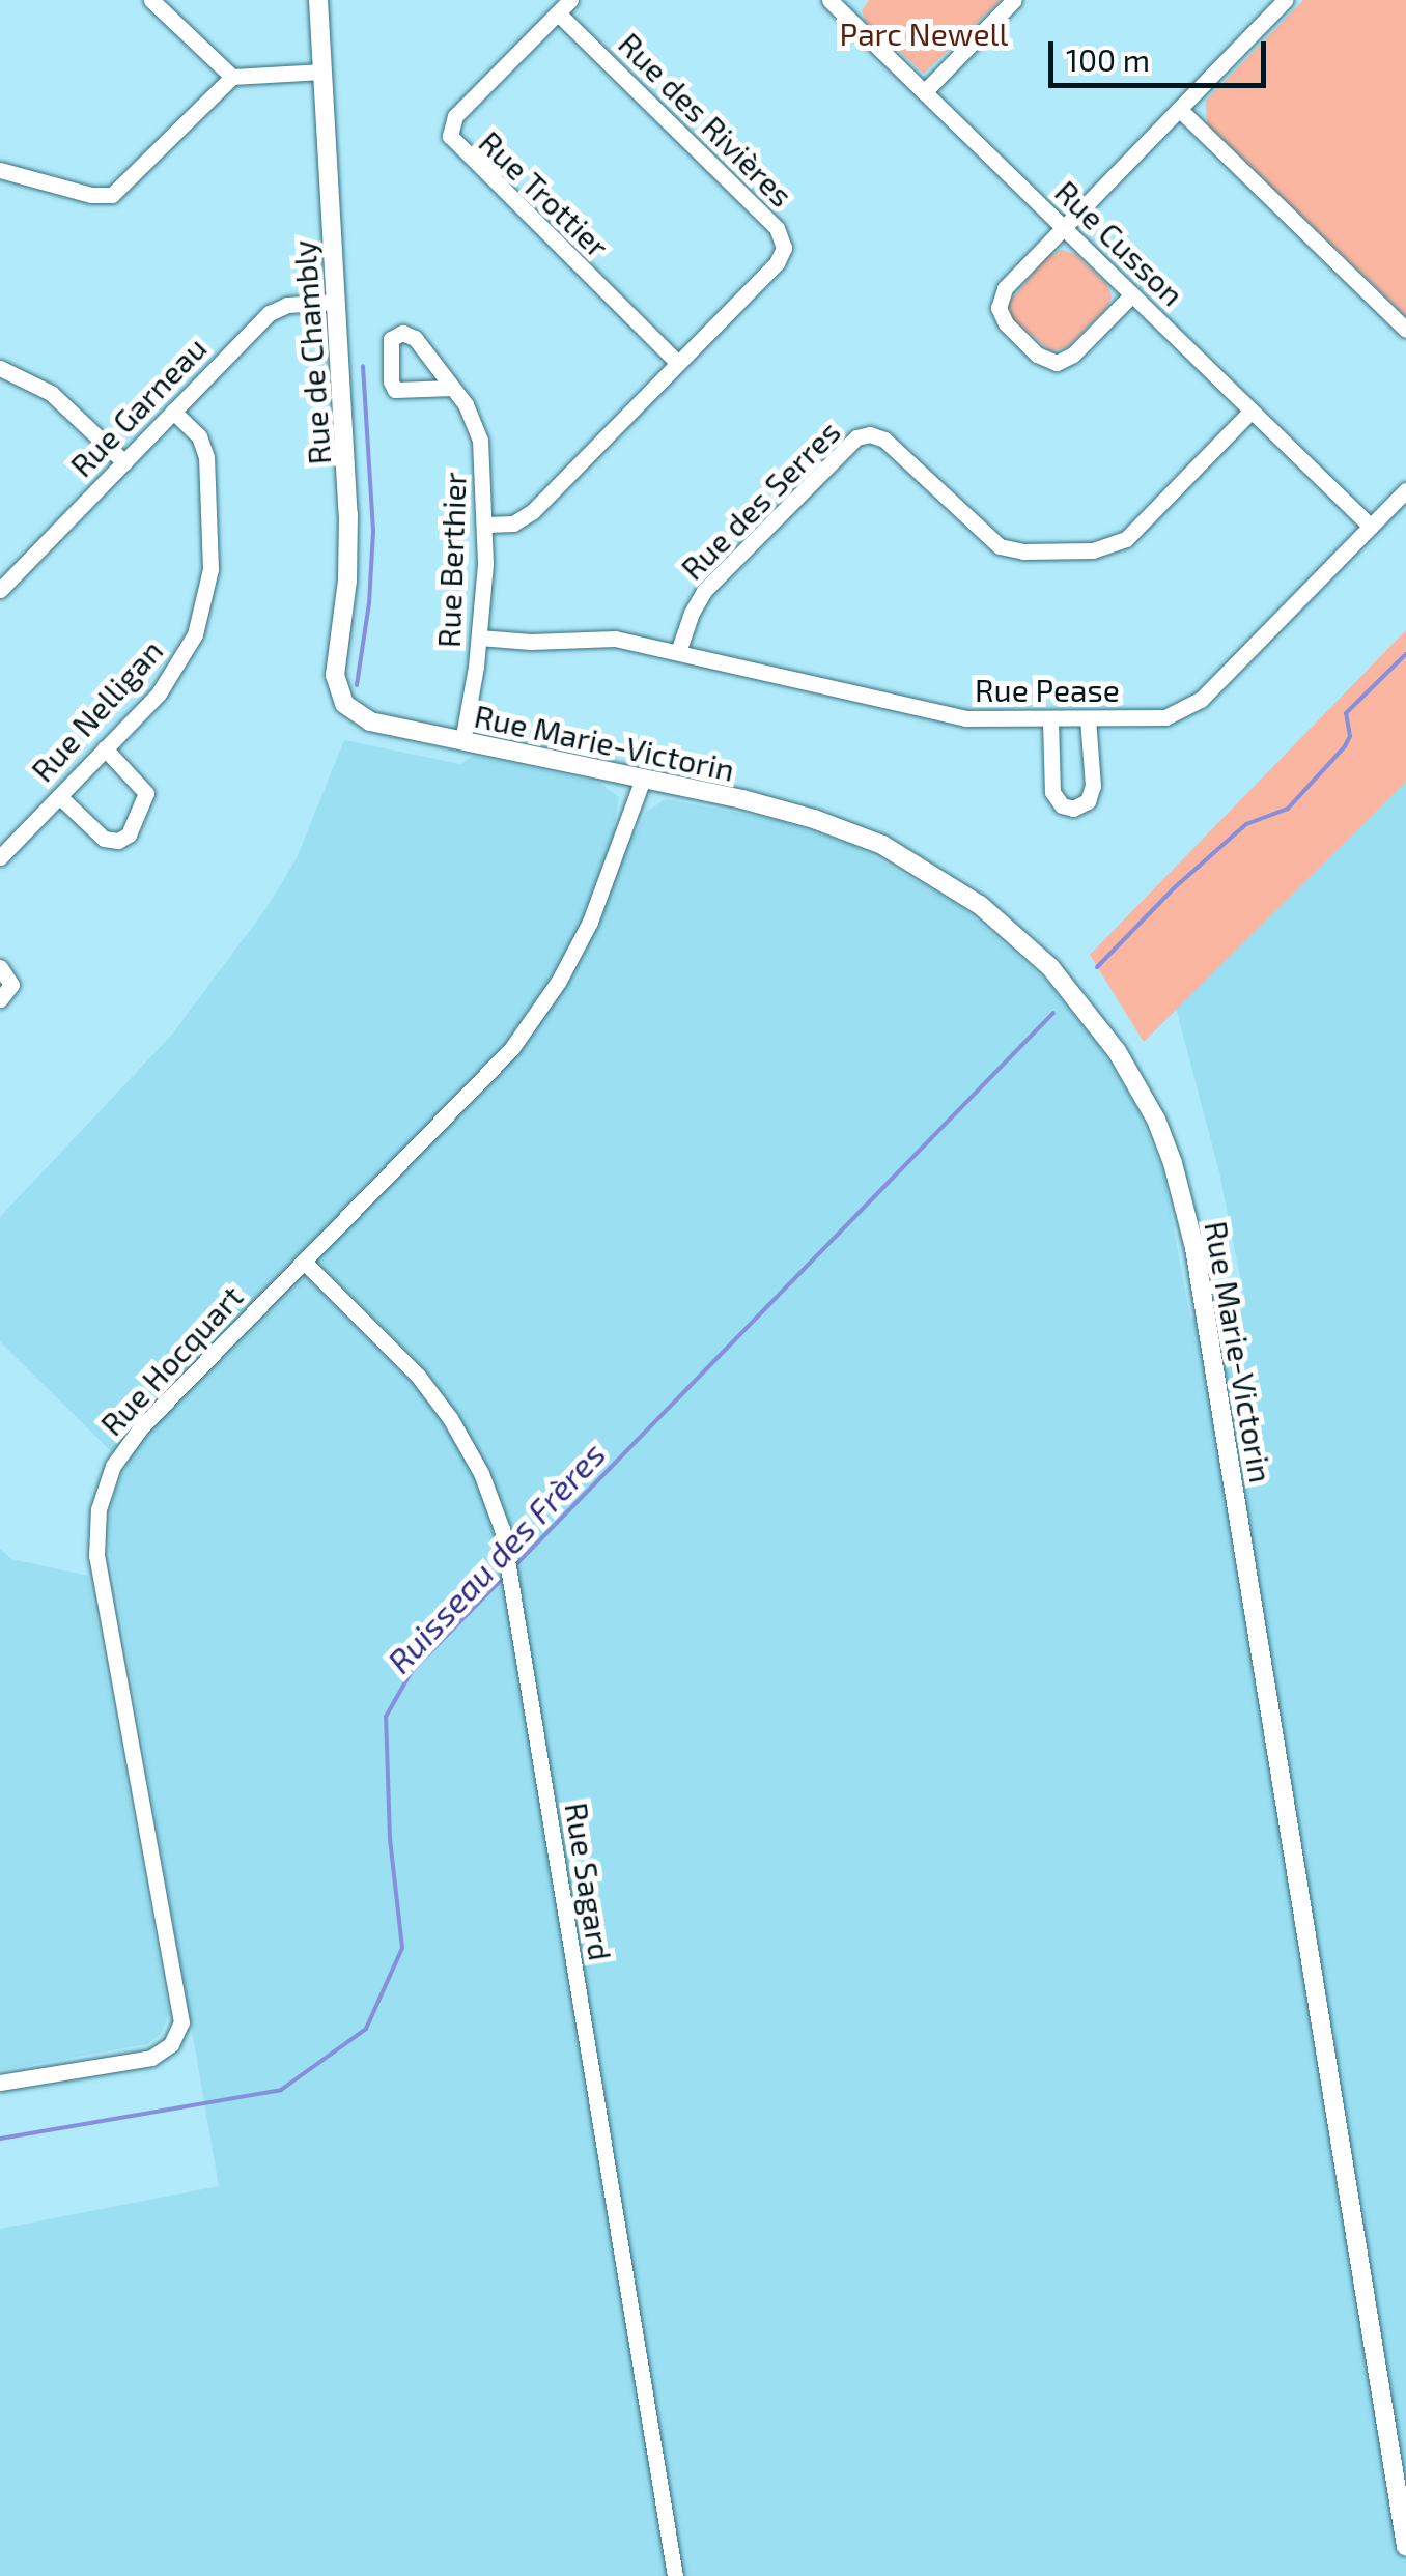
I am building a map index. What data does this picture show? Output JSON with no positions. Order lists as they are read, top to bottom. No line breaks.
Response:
{"streets":{"street":["Rue des Rivières","Rue Trottier","Rue Cusson","Rue de Chambly","Rue Garneau","Rue des Serres","Rue Berthier","Rue Pease","Rue Nelligan","Rue Marie-Victorin","Rue Hocquart","Rue Sagard"]},"crossings":[["Rue des Rivières","Rue Trottier"],["Rue Cusson","Rue des Serres"],["Rue Cusson","Rue Pease"],["Rue de Chambly","Rue Garneau"],["Rue de Chambly","Rue Marie-Victorin"],["Rue Garneau","Rue Nelligan"],["Rue des Serres","Rue Pease"],["Rue Berthier","Rue Pease"],["Rue Berthier","Rue Marie-Victorin"],["Rue Marie-Victorin","Rue Hocquart"],["Rue Hocquart","Rue Sagard"]],"water":["Ruisseau des Frères"],"parks":["Parc Newell"],"scale_bar":"100 m"}
